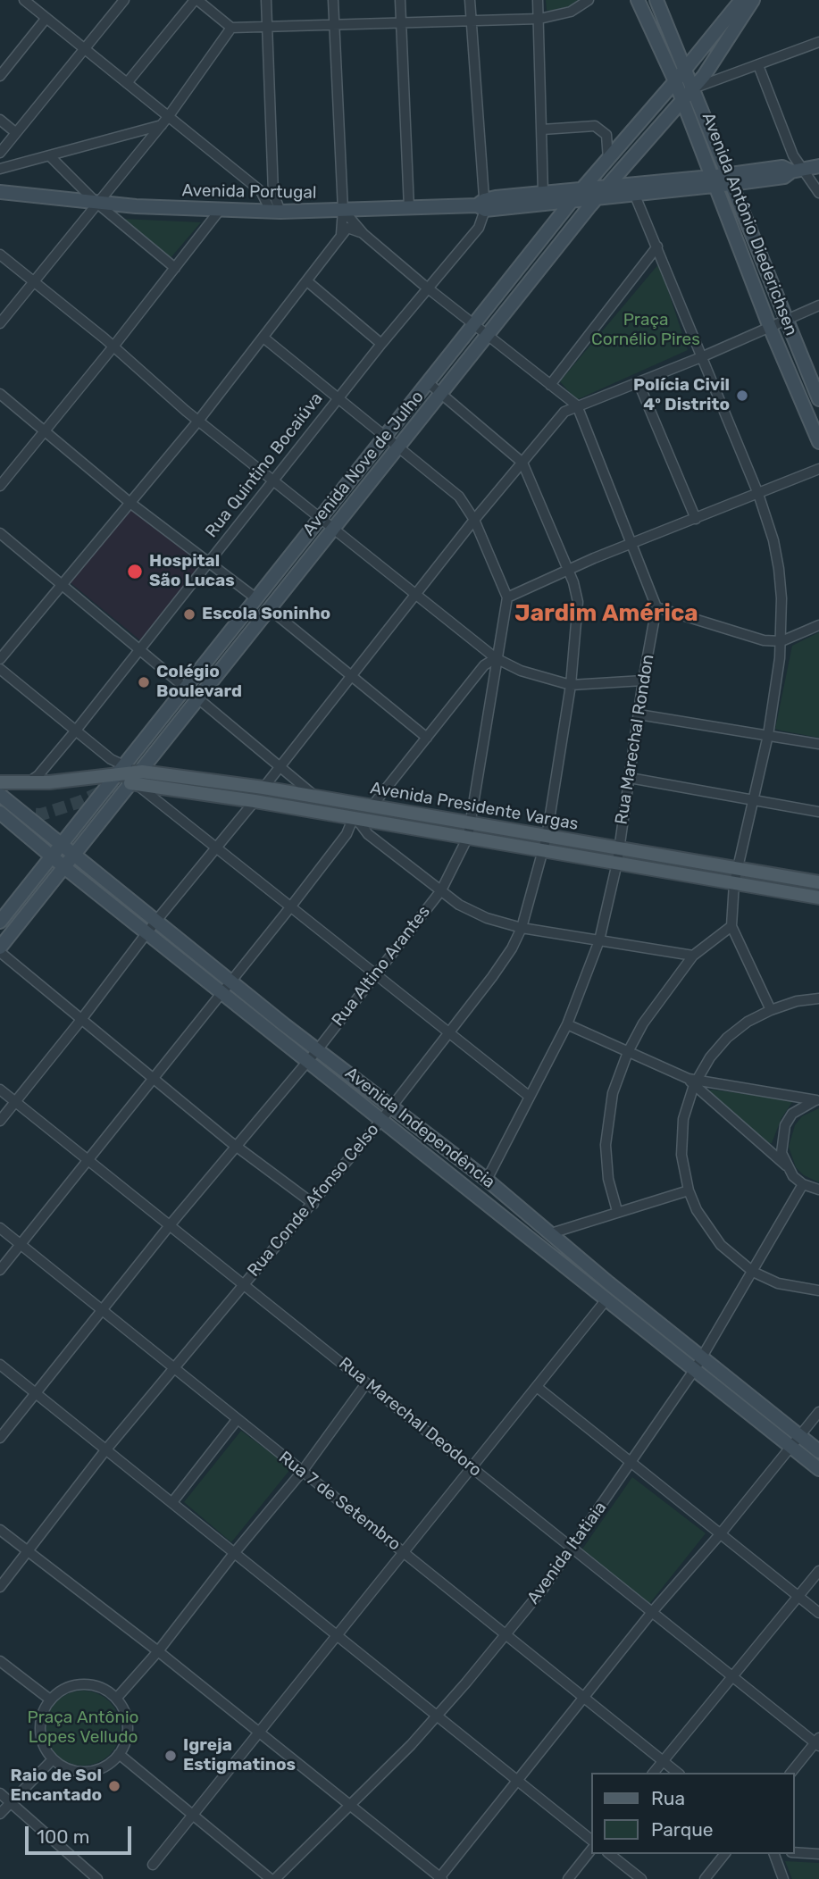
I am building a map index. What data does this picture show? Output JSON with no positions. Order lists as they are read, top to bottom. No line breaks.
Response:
{"streets":{"main road":["Avenida Portugal","Avenida Antônio Diederichsen","Avenida Nove de Julho","Avenida Presidente Vargas","Avenida Independência"],"street":["Rua Quintino Bocaiúva","Rua Marechal Rondon","Rua Altino Arantes","Rua Conde Afonso Celso","Rua Marechal Deodoro","Rua 7 de Setembro","Avenida Itatiaia"]},"crossings":[["Avenida Portugal","Avenida Antônio Diederichsen"],["Avenida Portugal","Avenida Nove de Julho"],["Avenida Portugal","Rua Quintino Bocaiúva"],["Avenida Antônio Diederichsen","Avenida Nove de Julho"],["Avenida Nove de Julho","Avenida Presidente Vargas"],["Avenida Nove de Julho","Avenida Independência"],["Avenida Nove de Julho","Rua Conde Afonso Celso"],["Rua Marechal Rondon","Avenida Presidente Vargas"],["Rua Marechal Rondon","Avenida Independência"],["Avenida Presidente Vargas","Rua Altino Arantes"],["Avenida Presidente Vargas","Rua Conde Afonso Celso"],["Rua Altino Arantes","Avenida Independência"],["Rua Altino Arantes","Rua Marechal Deodoro"],["Rua Altino Arantes","Rua 7 de Setembro"],["Avenida Independência","Rua Conde Afonso Celso"],["Avenida Independência","Avenida Itatiaia"],["Rua Conde Afonso Celso","Rua Marechal Deodoro"],["Rua Conde Afonso Celso","Rua 7 de Setembro"],["Rua Marechal Deodoro","Avenida Itatiaia"],["Rua 7 de Setembro","Avenida Itatiaia"]],"districts":["Jardim América"],"parks":["Praça Cornélio Pires","Praça Antônio Lopes Velludo"],"places":["Polícia Civil 4º Distrito","Hospital São Lucas","Escola Soninho","Colégio Boulevard","Igreja Estigmatinos","Raio de Sol Encantado"],"legend":["Rua","Parque"],"scale_bar":"100 m"}
